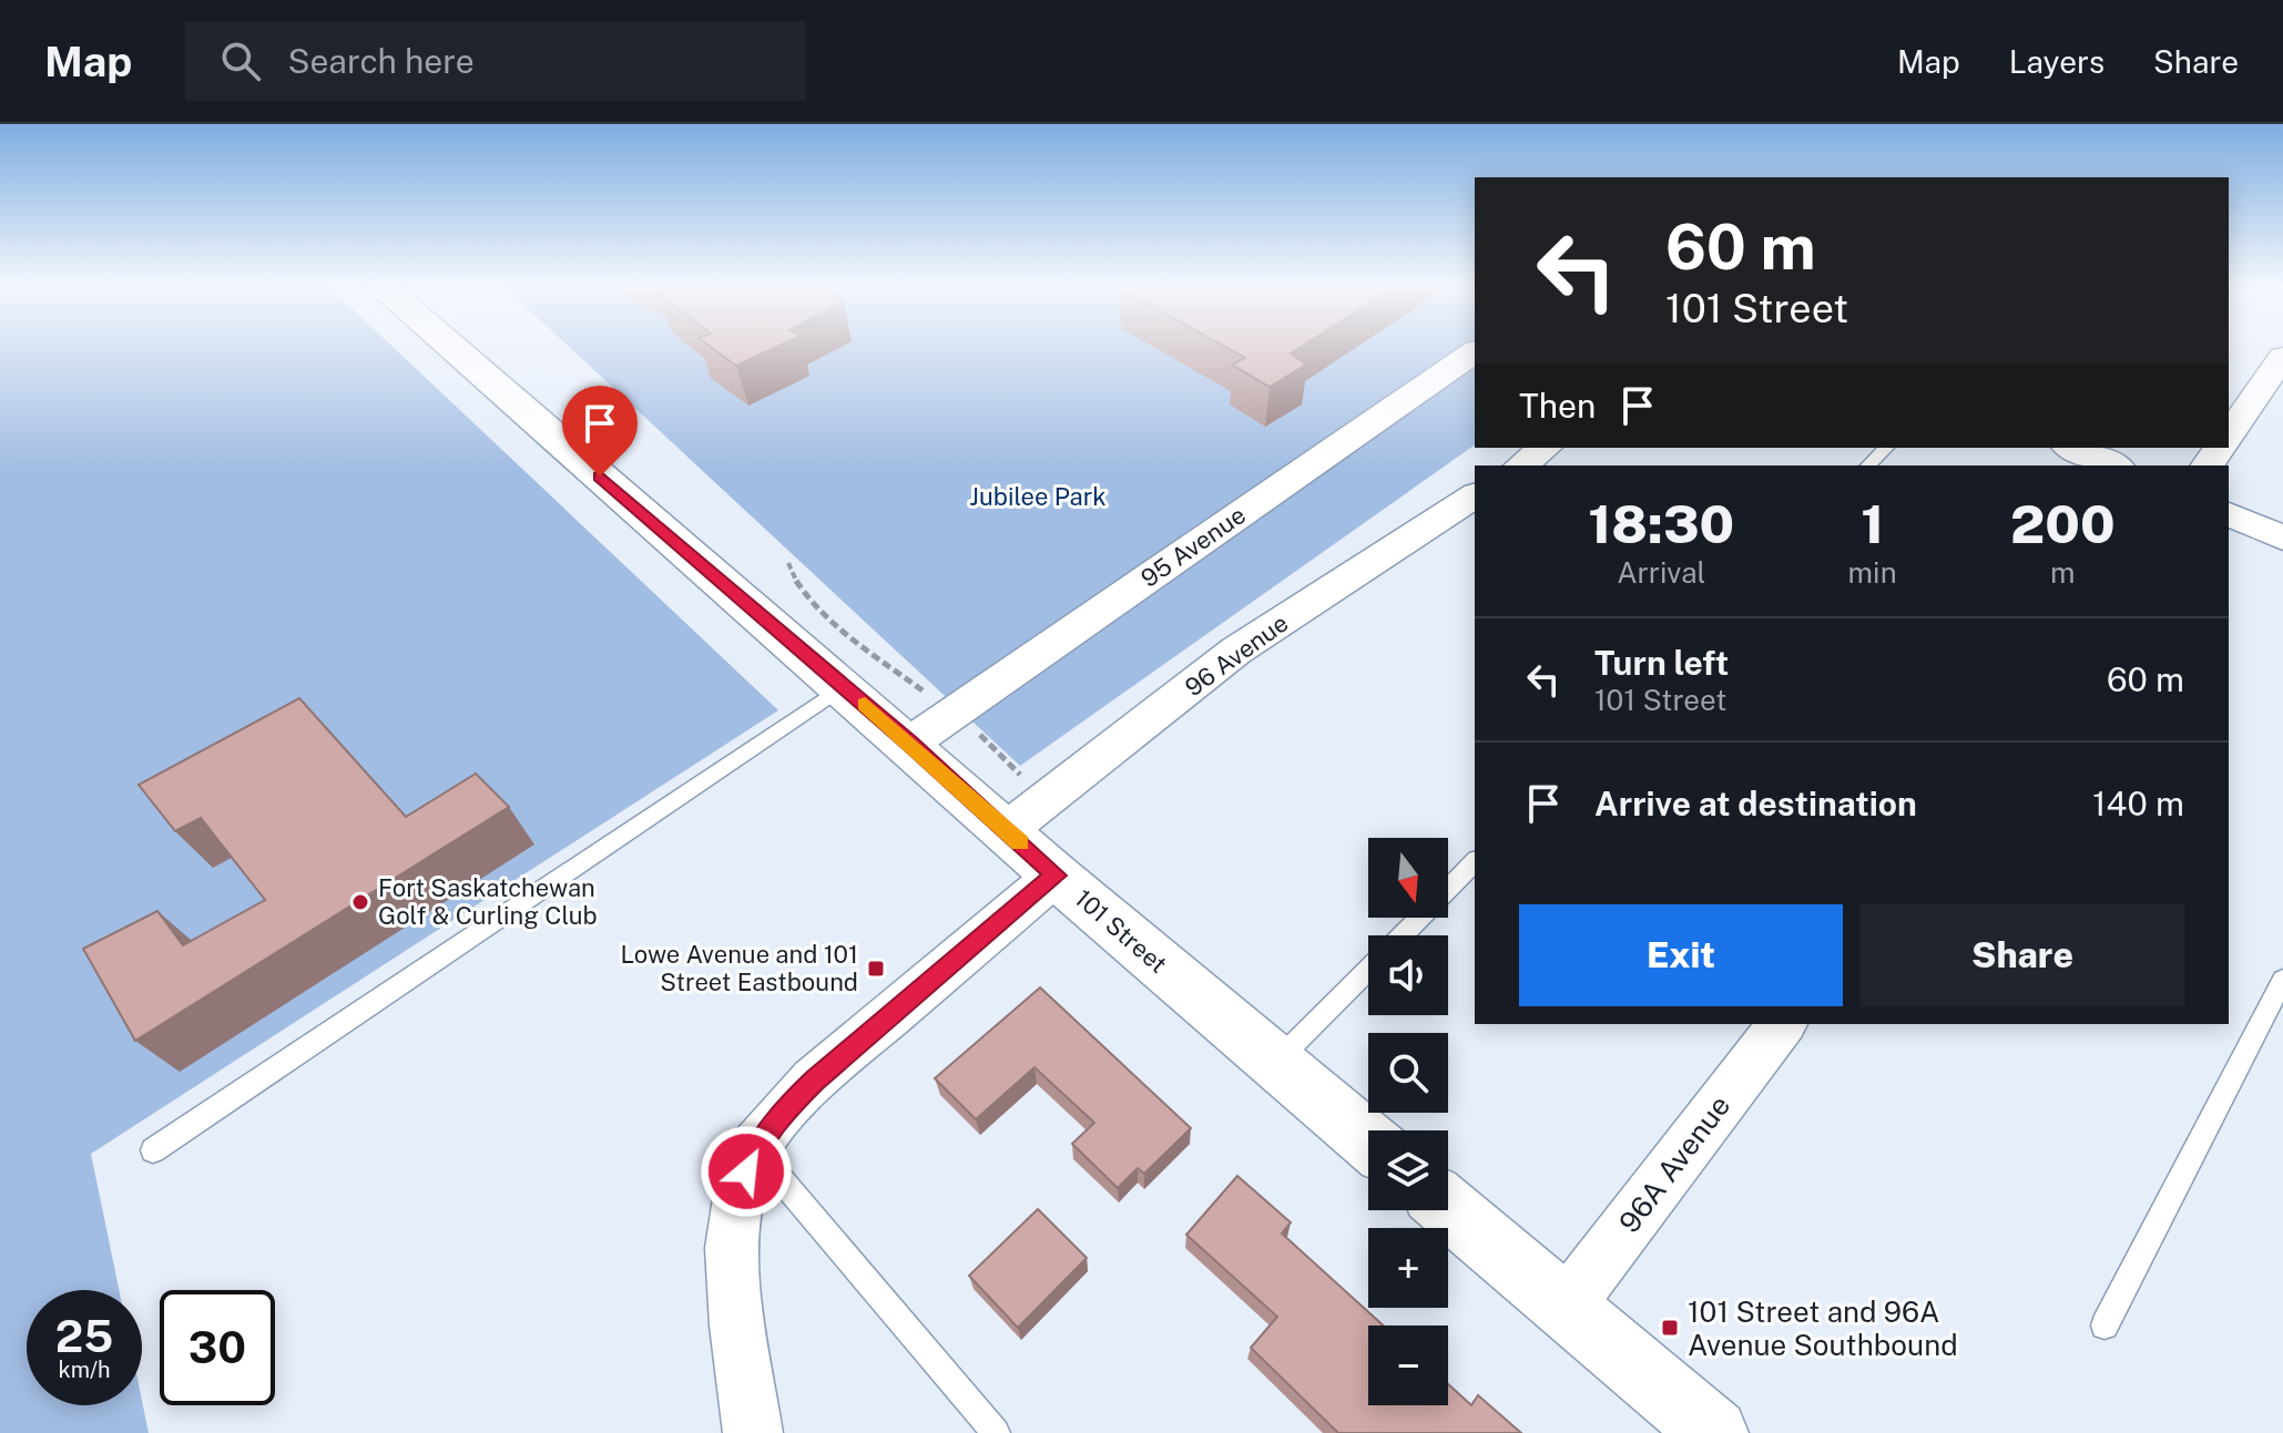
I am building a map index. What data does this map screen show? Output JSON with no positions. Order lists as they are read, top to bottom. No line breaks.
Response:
{"streets":{"street":["95 Avenue","96 Avenue","101 Street","96A Avenue"]},"crossings":[["95 Avenue","101 Street"],["96 Avenue","101 Street"]],"parks":["Jubilee Park"],"places":{"other":["Fort Saskatchewan Golf & Curling Club"],"transit":["Lowe Avenue and 101 Street Eastbound","101 Street and 96A Avenue Southbound"]},"north":"bottom","page":{"header":"Map","search":"Search here","nav":["Map","Layers","Share"],"turn":["60 m","101 Street"],"then":"Then","eta":["18:30","Arrival","1","min","200","m"],"list":[{"name":"Turn left","note":"101 Street","value":"60 m"},{"name":"Arrive at destination","value":"140 m"}],"map_buttons":["+","−"],"buttons":["Exit","Share"],"speed":"25 km/h","limit":"30"}}
